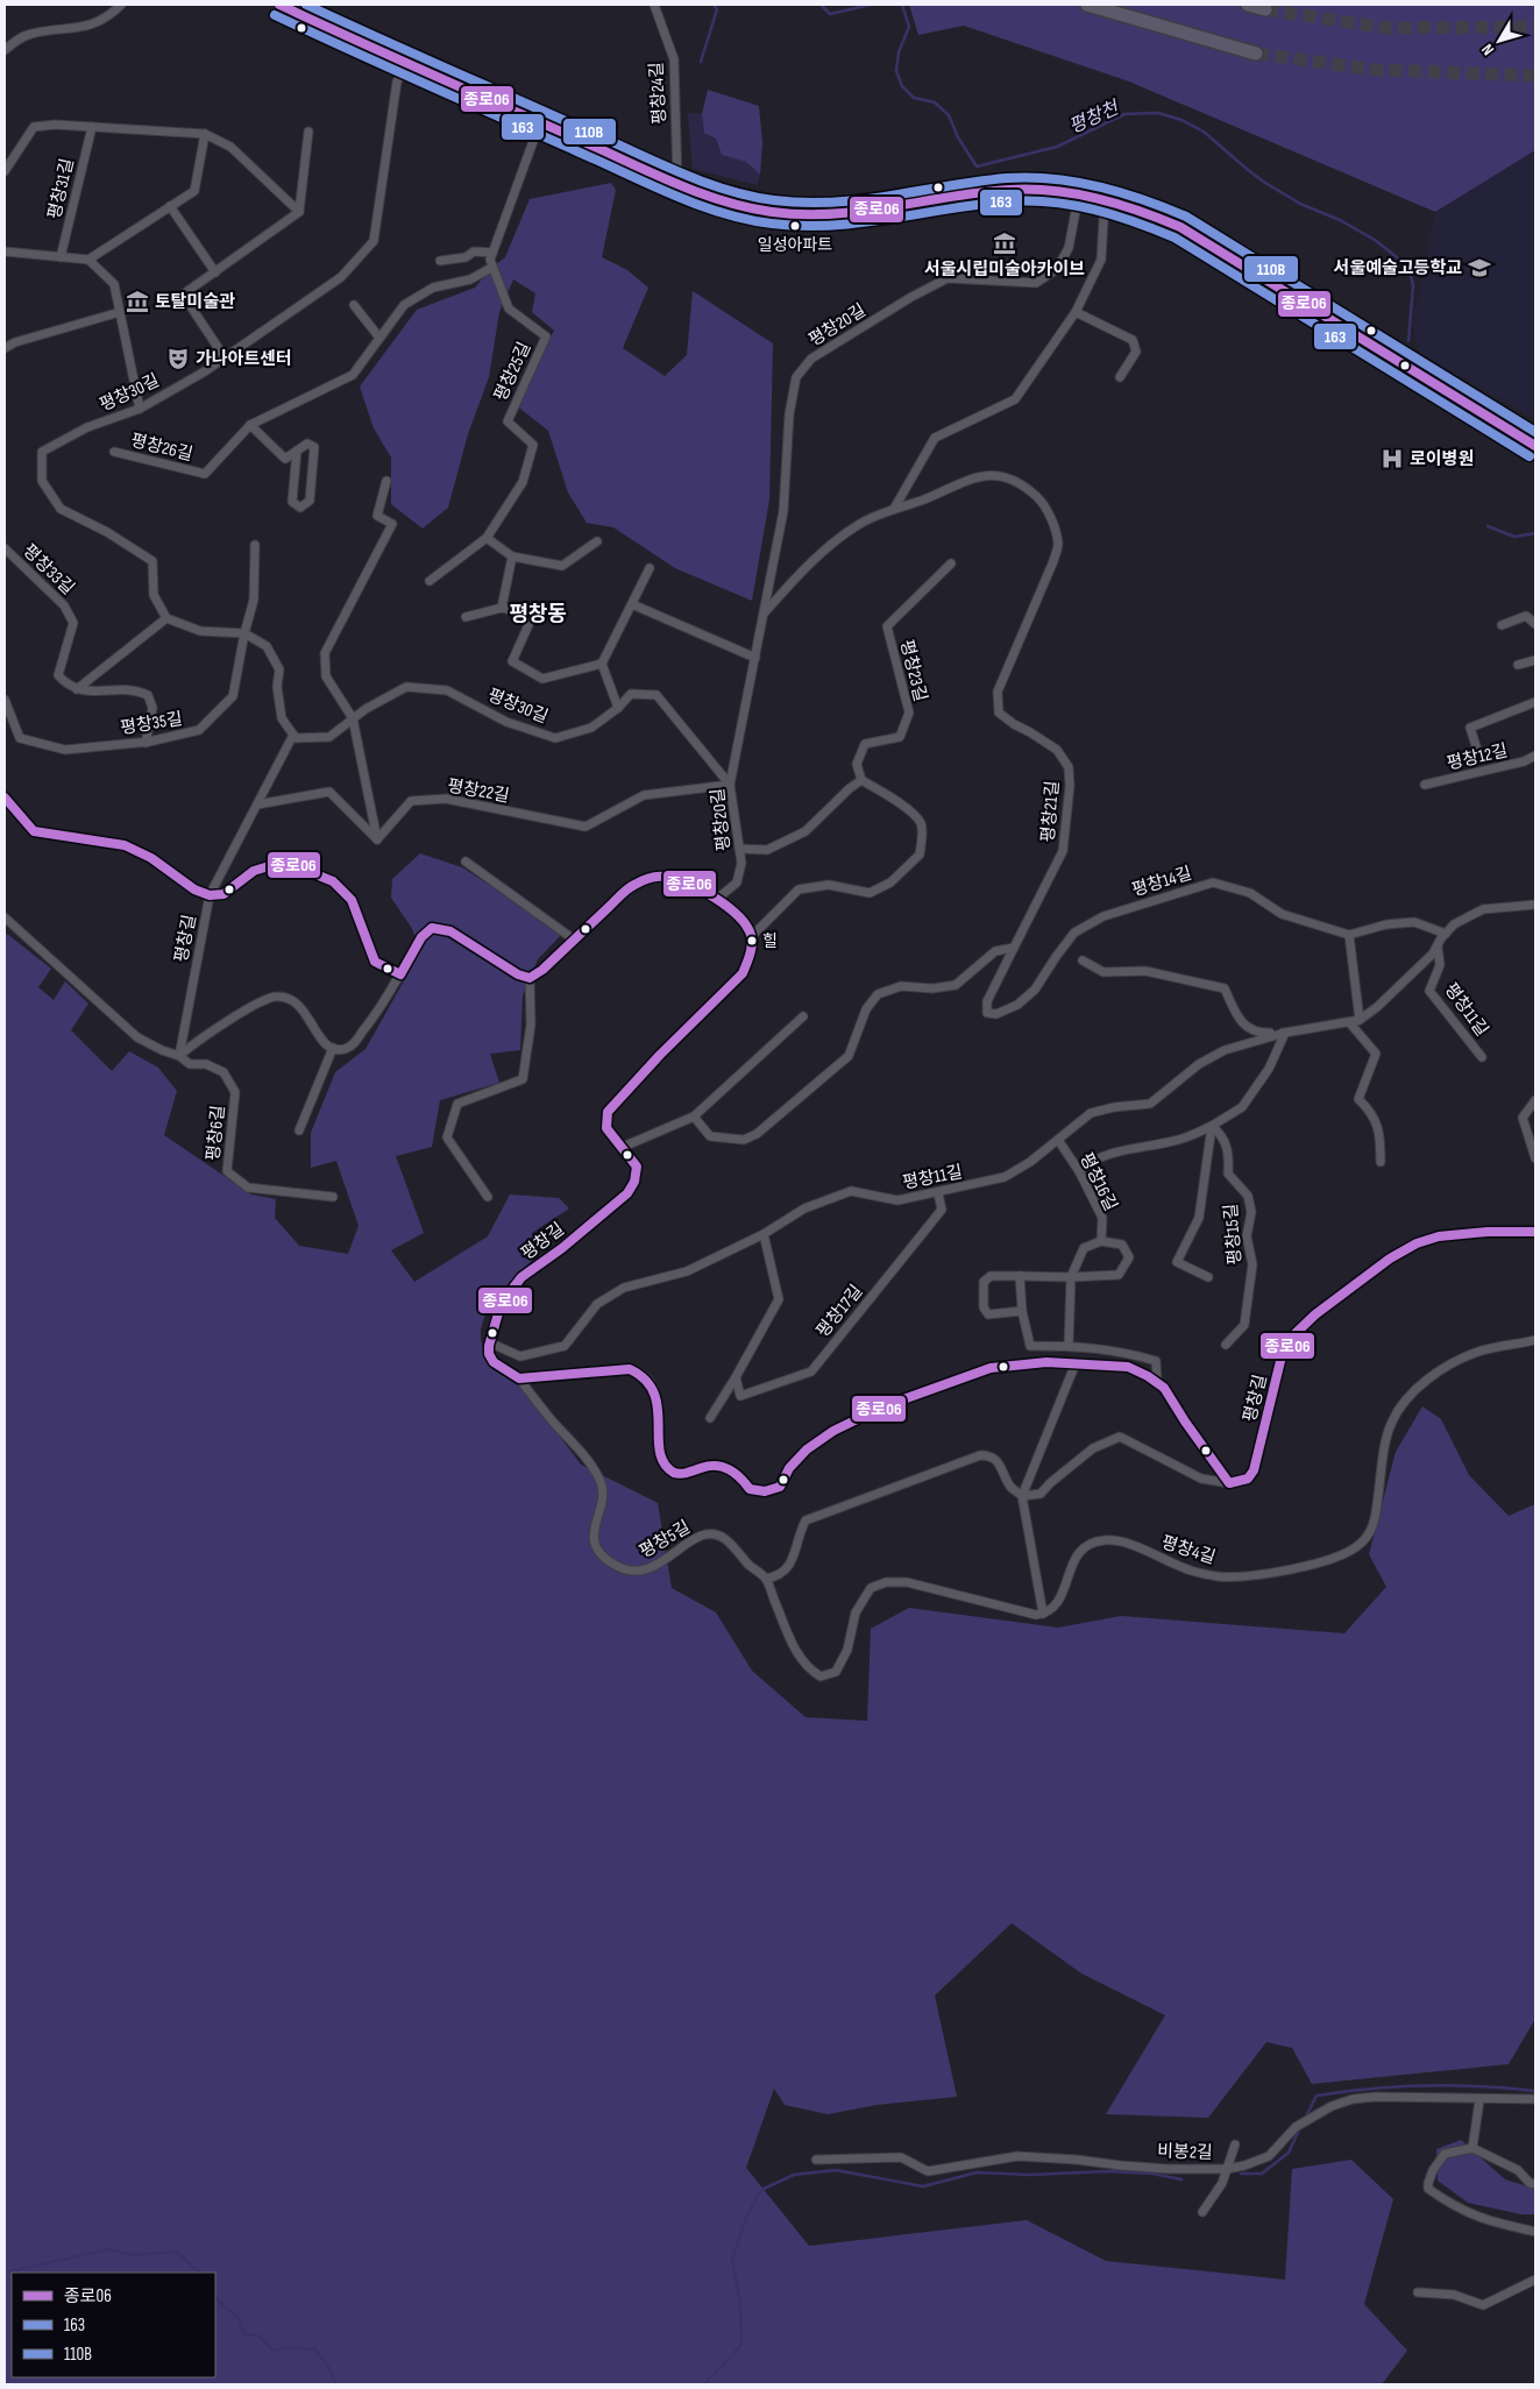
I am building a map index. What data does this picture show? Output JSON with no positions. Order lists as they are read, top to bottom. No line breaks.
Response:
{"streets":{"street":["평창24길","평창31길","평창20길","평창25길","평창30길","평창26길","평창33길","평창23길","평창35길","평창12길","평창22길","평창21길","평창14길","평창길","평창11길","평창6길","평창16길","평창15길","평창17길","평창5길","평창4길","비봉2길"]},"crossings":[["평창20길","평창30길"],["평창20길","평창22길"],["평창20길","평창21길"],["평창25길","평창26길"],["평창30길","평창22길"],["평창21길","평창14길"],["평창길","평창11길"],["평창길","평창6길"],["평창11길","평창16길"],["평창11길","평창17길"],["평창5길","평창4길"]],"districts":["평창동"],"water":["평창천"],"places":{"other":["일성아파트","힐"],"museum":["서울시립미술아카이브","토탈미술관"],"school or university":["서울예술고등학교"],"theatre":["가나아트센터"],"hospital":["로이병원"]},"lines":["transit line 종로06","transit line 110B","transit line 163"],"legend":["종로06","163","110B"],"north":"bottom left"}
